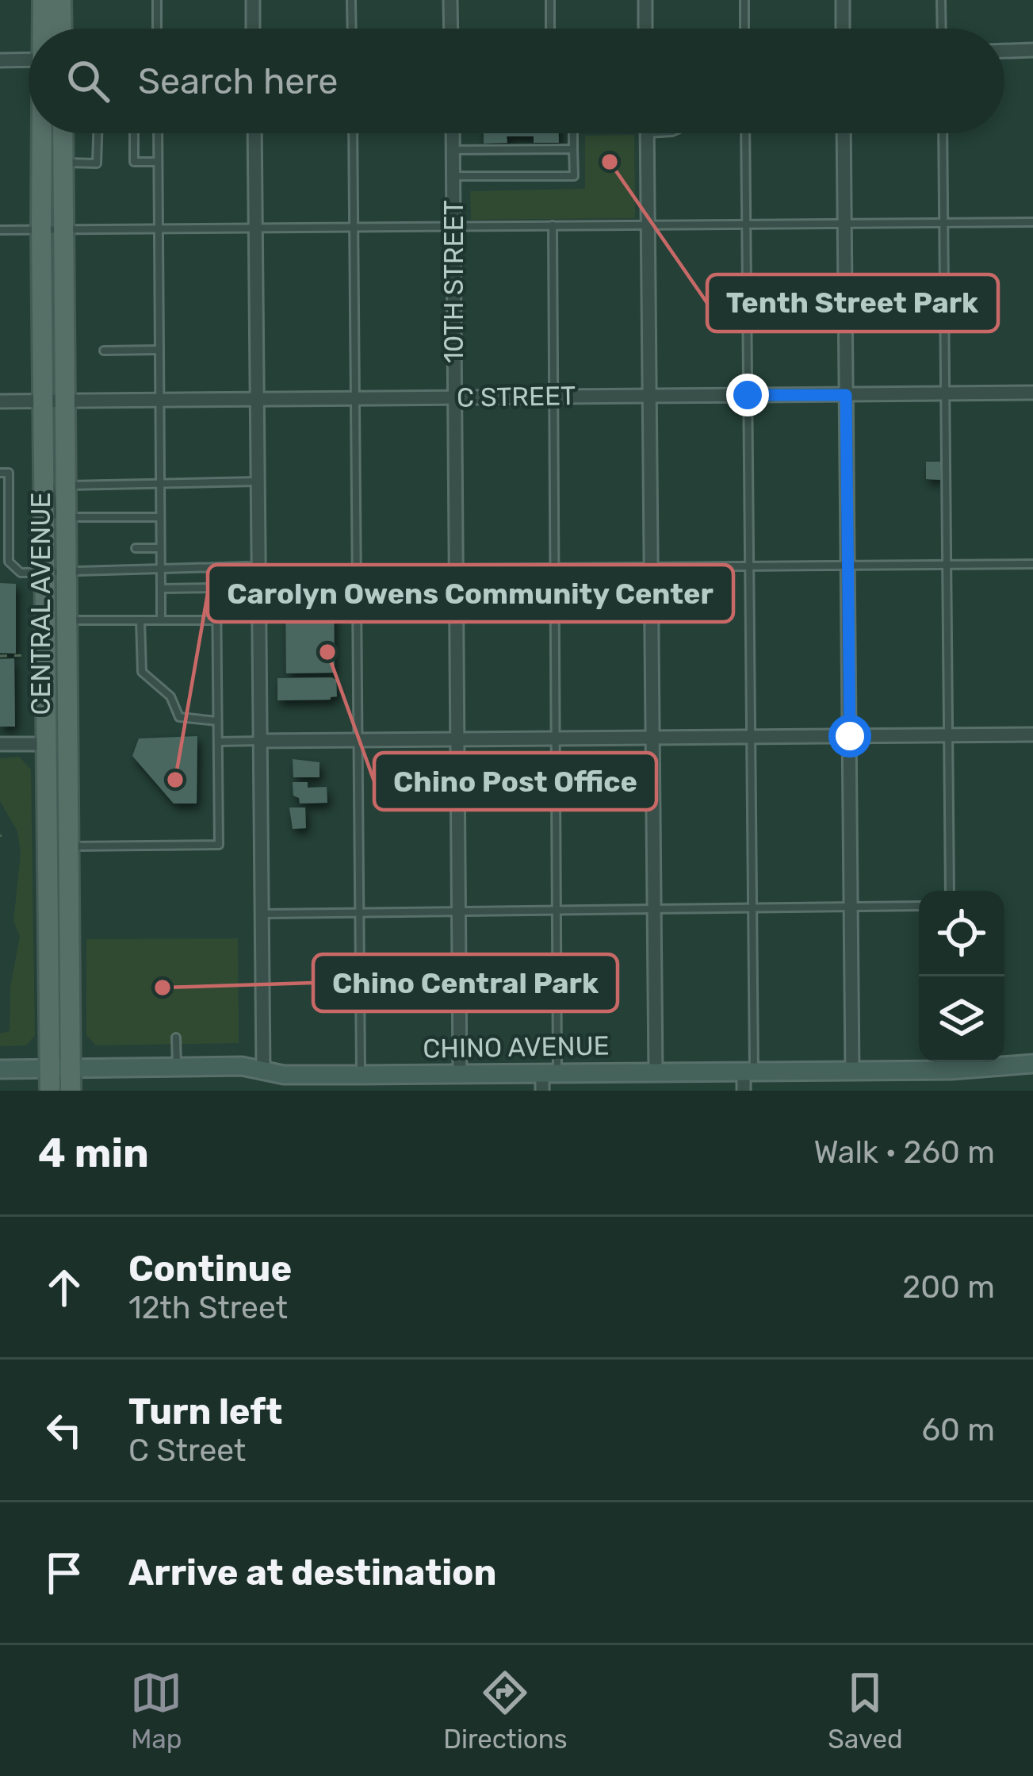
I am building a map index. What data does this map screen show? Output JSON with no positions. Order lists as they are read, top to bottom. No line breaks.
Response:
{"streets":{"main road":["CENTRAL AVENUE","CHINO AVENUE"],"street":["10TH STREET","C STREET"]},"crossings":[["10TH STREET","C STREET"],["10TH STREET","CHINO AVENUE"],["C STREET","CENTRAL AVENUE"],["CENTRAL AVENUE","CHINO AVENUE"]],"places":["Tenth Street Park","Chino Post Office","Carolyn Owens Community Center","Chino Central Park"],"page":{"search":"Search here","heading":["4 min","Walk · 260 m"],"list":[["Continue","12th Street","200 m"],["Turn left","C Street","60 m"],"Arrive at destination"],"nav":["Map","Directions","Saved"]}}
